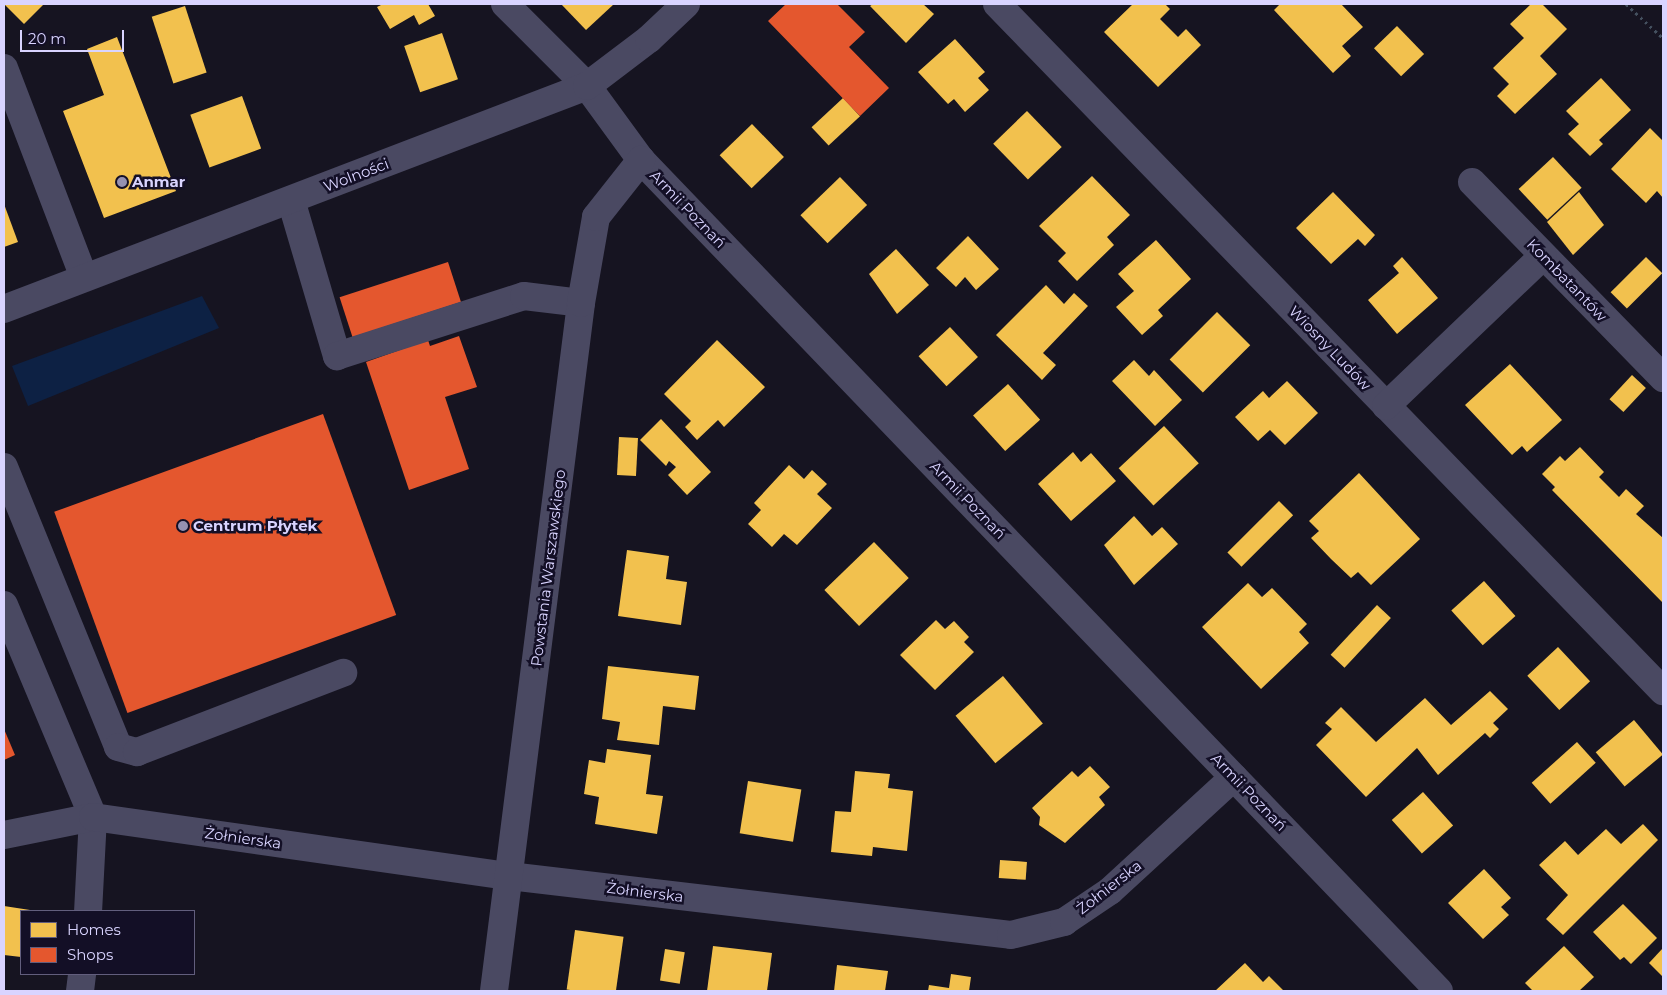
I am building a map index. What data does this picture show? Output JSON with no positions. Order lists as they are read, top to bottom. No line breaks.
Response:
{"streets":{"street":["Wolności","Armii Poznań","Kombatantów","Wiosny Ludów","Powstania Warszawskiego","Żołnierska"]},"crossings":[["Wolności","Armii Poznań"],["Armii Poznań","Powstania Warszawskiego"],["Armii Poznań","Żołnierska"],["Powstania Warszawskiego","Żołnierska"]],"places":["Anmar","Centrum Płytek"],"legend":["Homes","Shops"],"scale_bar":"20 m"}
